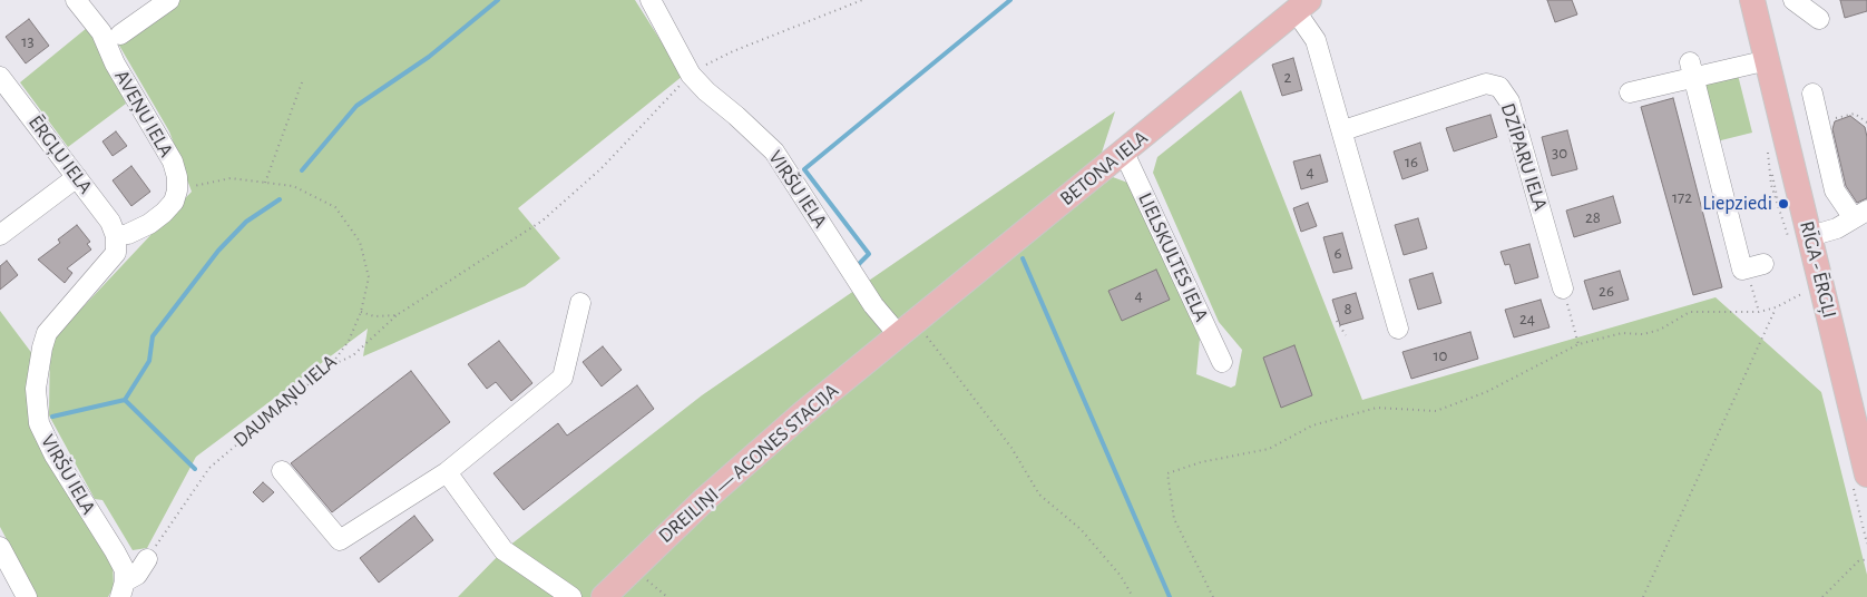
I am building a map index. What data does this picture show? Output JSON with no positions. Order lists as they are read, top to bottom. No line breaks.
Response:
{"streets":{"main road":["BETONA IELA","RĪGA - ĒRGĻI","DREILIŅI — ACONES STACIJA"],"street":["AVEŅU IELA","ĒRGĻU IELA","DZĪPARU IELA","VIRŠU IELA","LIELSKULTES IELA"],"path":["DAUMAŅU IELA"]},"crossings":[["AVEŅU IELA","DAUMAŅU IELA"],["ĒRGĻU IELA","VIRŠU IELA"],["BETONA IELA","VIRŠU IELA"],["BETONA IELA","LIELSKULTES IELA"],["BETONA IELA","DREILIŅI — ACONES STACIJA"],["VIRŠU IELA","DREILIŅI — ACONES STACIJA"]],"places":["Liepziedi"],"house_numbers":["13","2","30","16","4","172","28","6","26","4","8","24","10"]}
